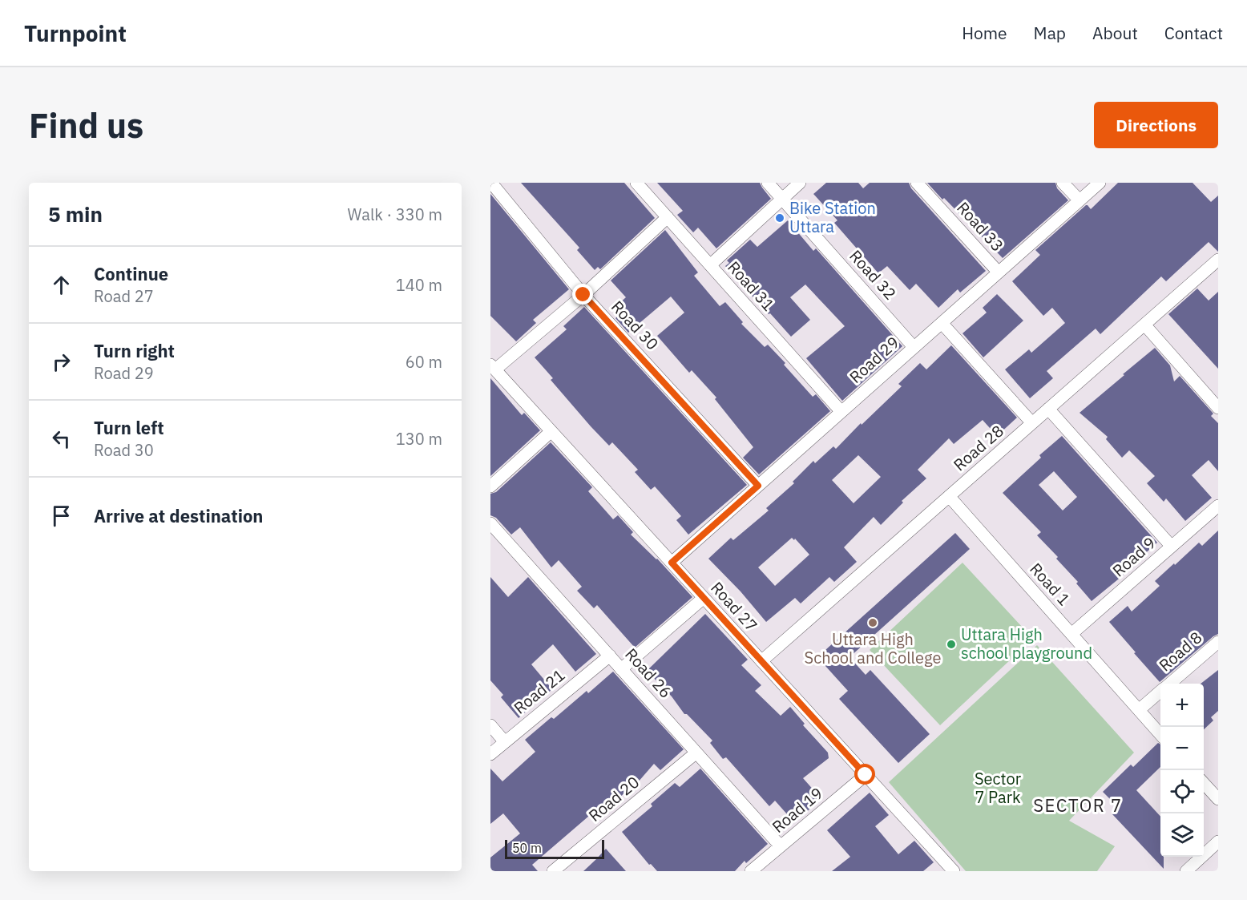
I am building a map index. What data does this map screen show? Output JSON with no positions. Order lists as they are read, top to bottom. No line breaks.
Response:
{"streets":{"street":["Road 33","Road 32","Road 31","Road 30","Road 29","Road 28","Road 9","Road 1","Road 27","Road 8","Road 26","Road 21","Road 20","Road 19"]},"crossings":[["Road 33","Road 29"],["Road 32","Road 29"],["Road 31","Road 29"],["Road 30","Road 29"],["Road 29","Road 27"],["Road 28","Road 1"],["Road 28","Road 27"],["Road 9","Road 1"],["Road 1","Road 8"],["Road 27","Road 19"],["Road 26","Road 21"],["Road 26","Road 20"],["Road 26","Road 19"]],"districts":["SECTOR 7"],"parks":["Sector 7 Park"],"places":["Bike Station Uttara","Uttara High School and College","Uttara High school playground"],"scale_bar":"50 m","page":{"header":"Turnpoint","nav":["Home","Map","About","Contact"],"buttons":"Directions","title":"Find us","heading":["5 min","Walk · 330 m"],"list":[["Continue","Road 27","140 m"],["Turn right","Road 29","60 m"],["Turn left","Road 30","130 m"],"Arrive at destination"],"map_buttons":["+","−"],"scale":"50 m"}}
